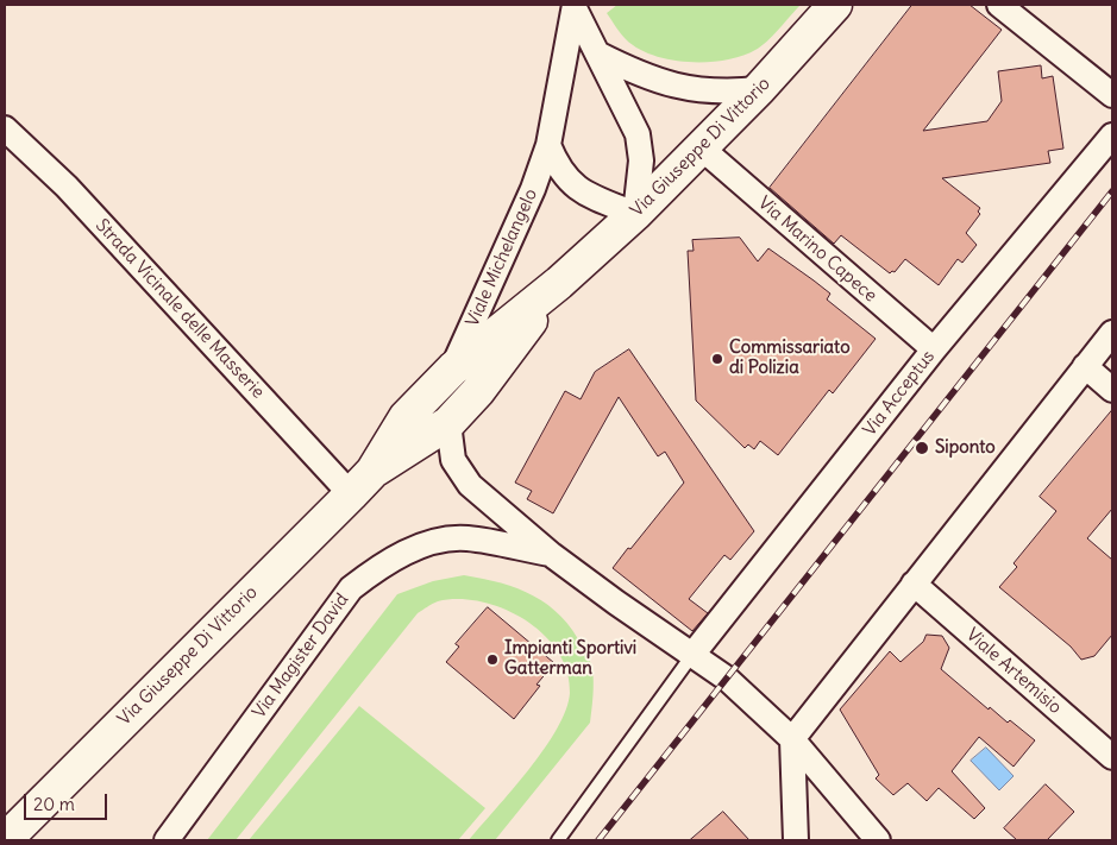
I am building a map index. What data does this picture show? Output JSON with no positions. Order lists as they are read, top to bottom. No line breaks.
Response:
{"streets":{"main road":["Via Giuseppe Di Vittorio"],"street":["Via Marino Capece","Viale Michelangelo","Strada Vicinale delle Masserie","Via Acceptus","Via Magister David","Viale Artemisio"]},"crossings":[["Via Giuseppe Di Vittorio","Via Marino Capece"],["Via Giuseppe Di Vittorio","Viale Michelangelo"],["Via Giuseppe Di Vittorio","Strada Vicinale delle Masserie"],["Via Giuseppe Di Vittorio","Via Magister David"],["Via Marino Capece","Via Acceptus"],["Via Acceptus","Via Magister David"]],"places":["Commissariato di Polizia","Siponto","Impianti Sportivi Gatterman"],"scale_bar":"20 m"}
